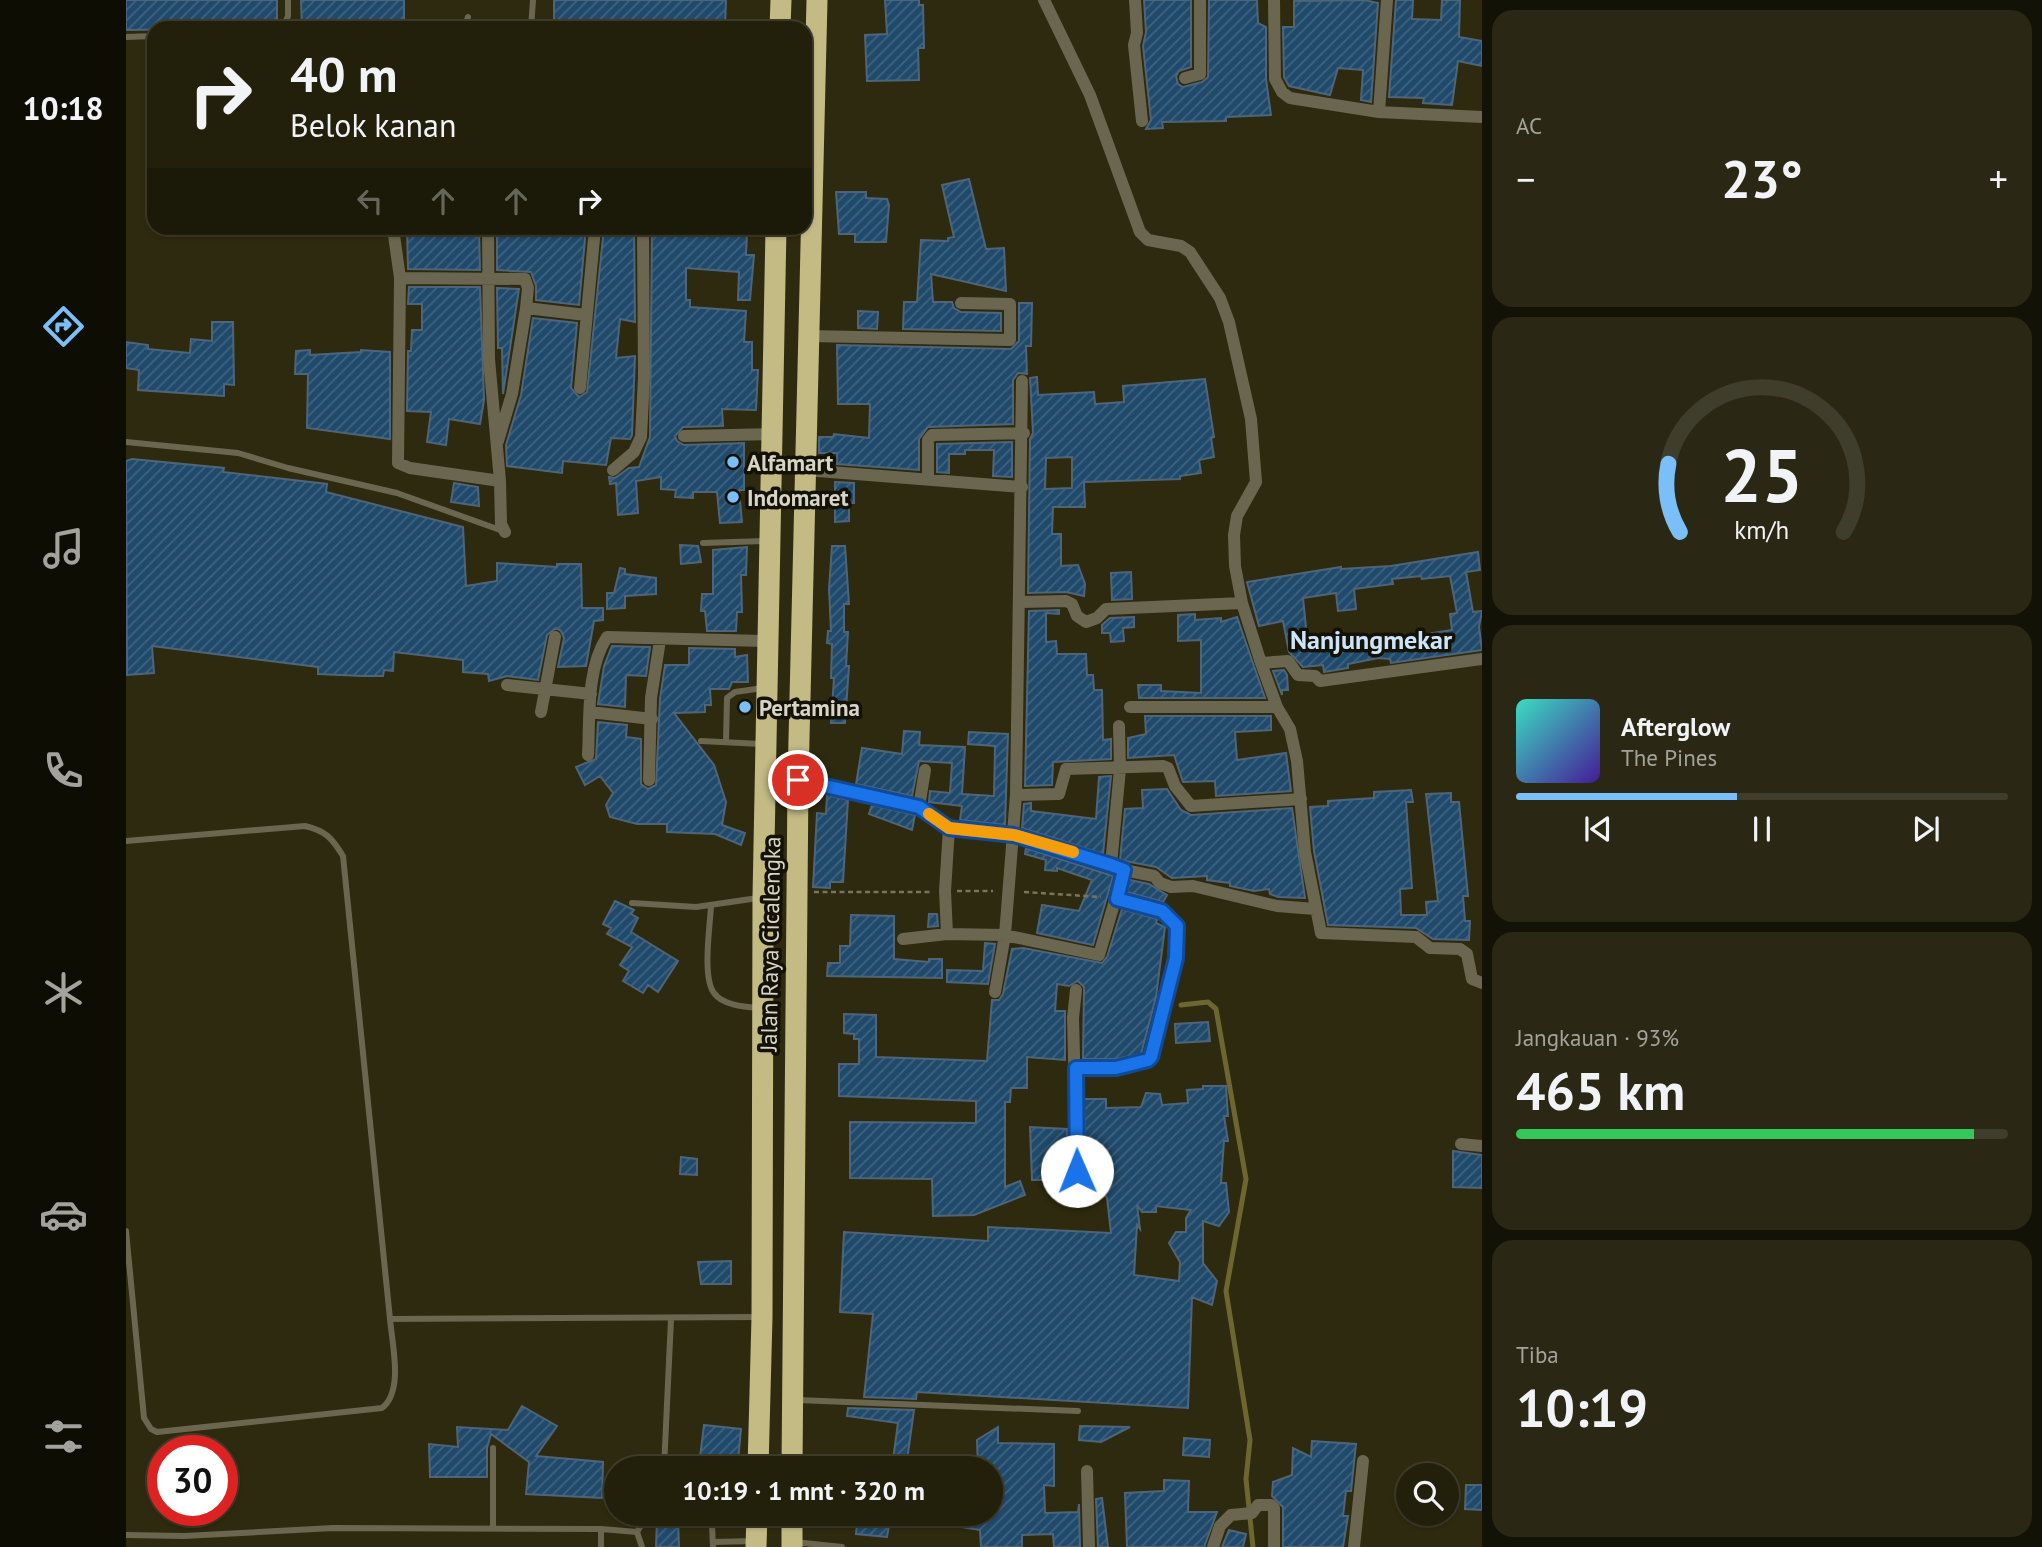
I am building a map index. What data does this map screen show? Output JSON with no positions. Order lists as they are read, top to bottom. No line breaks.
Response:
{"streets":{"highway":["Jalan Raya Cicalengka"]},"districts":["Nanjungmekar"],"places":["Alfamart","Indomaret","Pertamina"],"page":{"tabs":"10:18","tile":["AC",["Jangkauan · 93%","465 km"],["Tiba","10:19"]],"turn":["40 m","Belok kanan"],"heat":["−","23°","+"],"song":["Afterglow","The Pines"],"limit":"30","trip":"10:19 · 1 mnt · 320 m","gauge":["25","km/h"]}}
